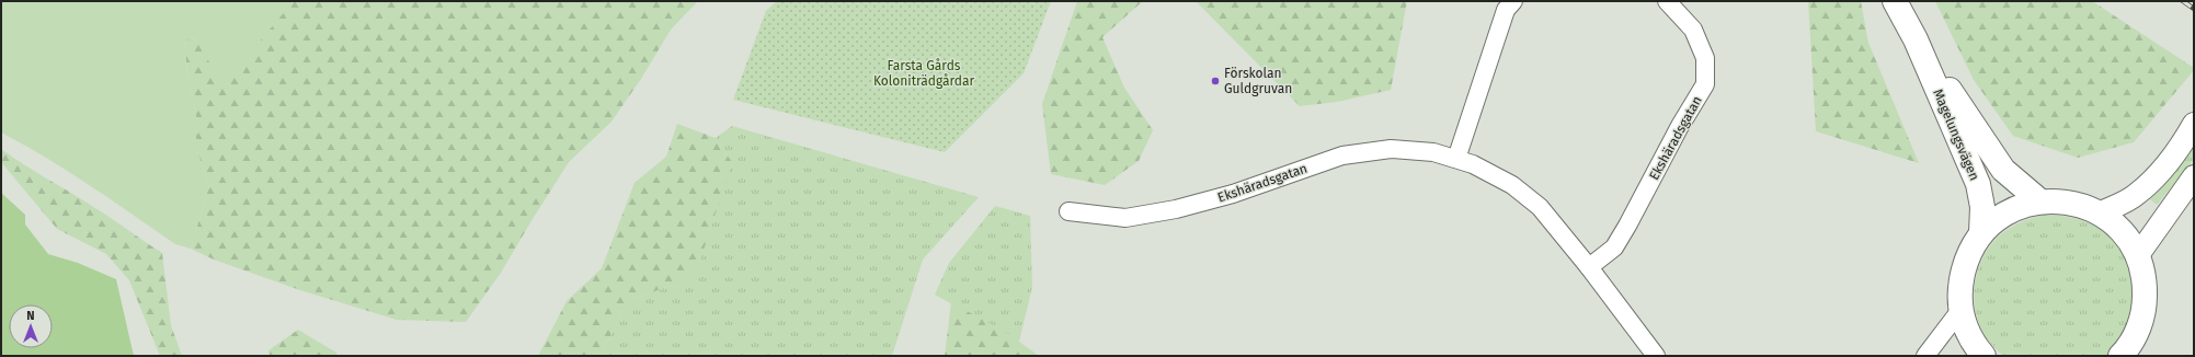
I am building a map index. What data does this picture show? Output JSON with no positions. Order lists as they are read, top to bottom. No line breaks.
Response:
{"streets":{"main road":["Magelungsvägen"],"street":["Ekshäradsgatan"]},"parks":["Farsta Gårds Koloniträdgårdar"],"places":["Förskolan Guldgruvan"],"north":"top"}
